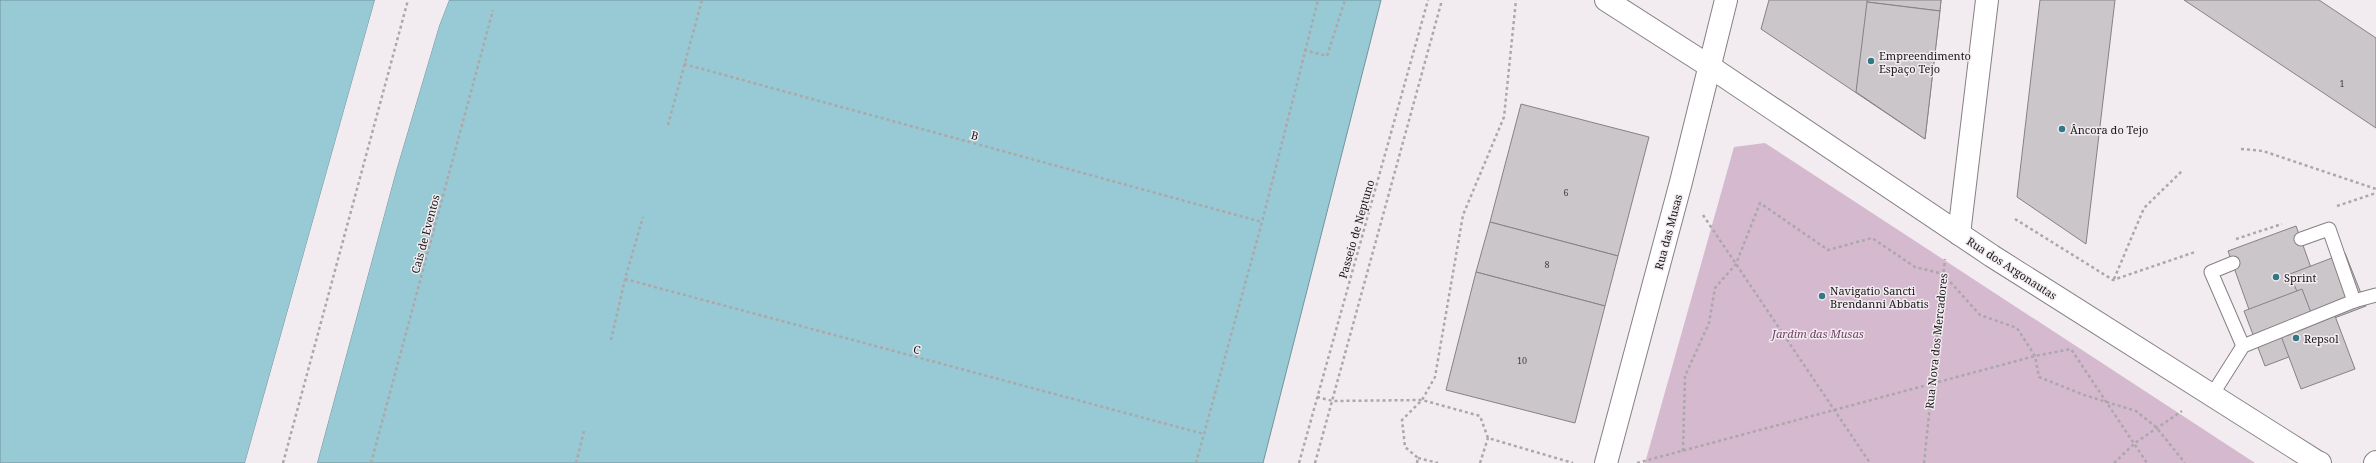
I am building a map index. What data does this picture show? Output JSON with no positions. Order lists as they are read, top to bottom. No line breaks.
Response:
{"streets":{"street":["Rua das Musas","Rua dos Argonautas"],"path":["B","Passeio de Neptuno","Cais de Eventos","Rua Nova dos Mercadores","C"]},"crossings":[["Rua das Musas","Rua dos Argonautas"]],"parks":["Jardim das Musas"],"places":["Empreendimento Espaço Tejo","Âncora do Tejo","Sprint","Navigatio Sancti Brendanni Abbatis","Repsol"],"house_numbers":["1","6","8","10"]}
